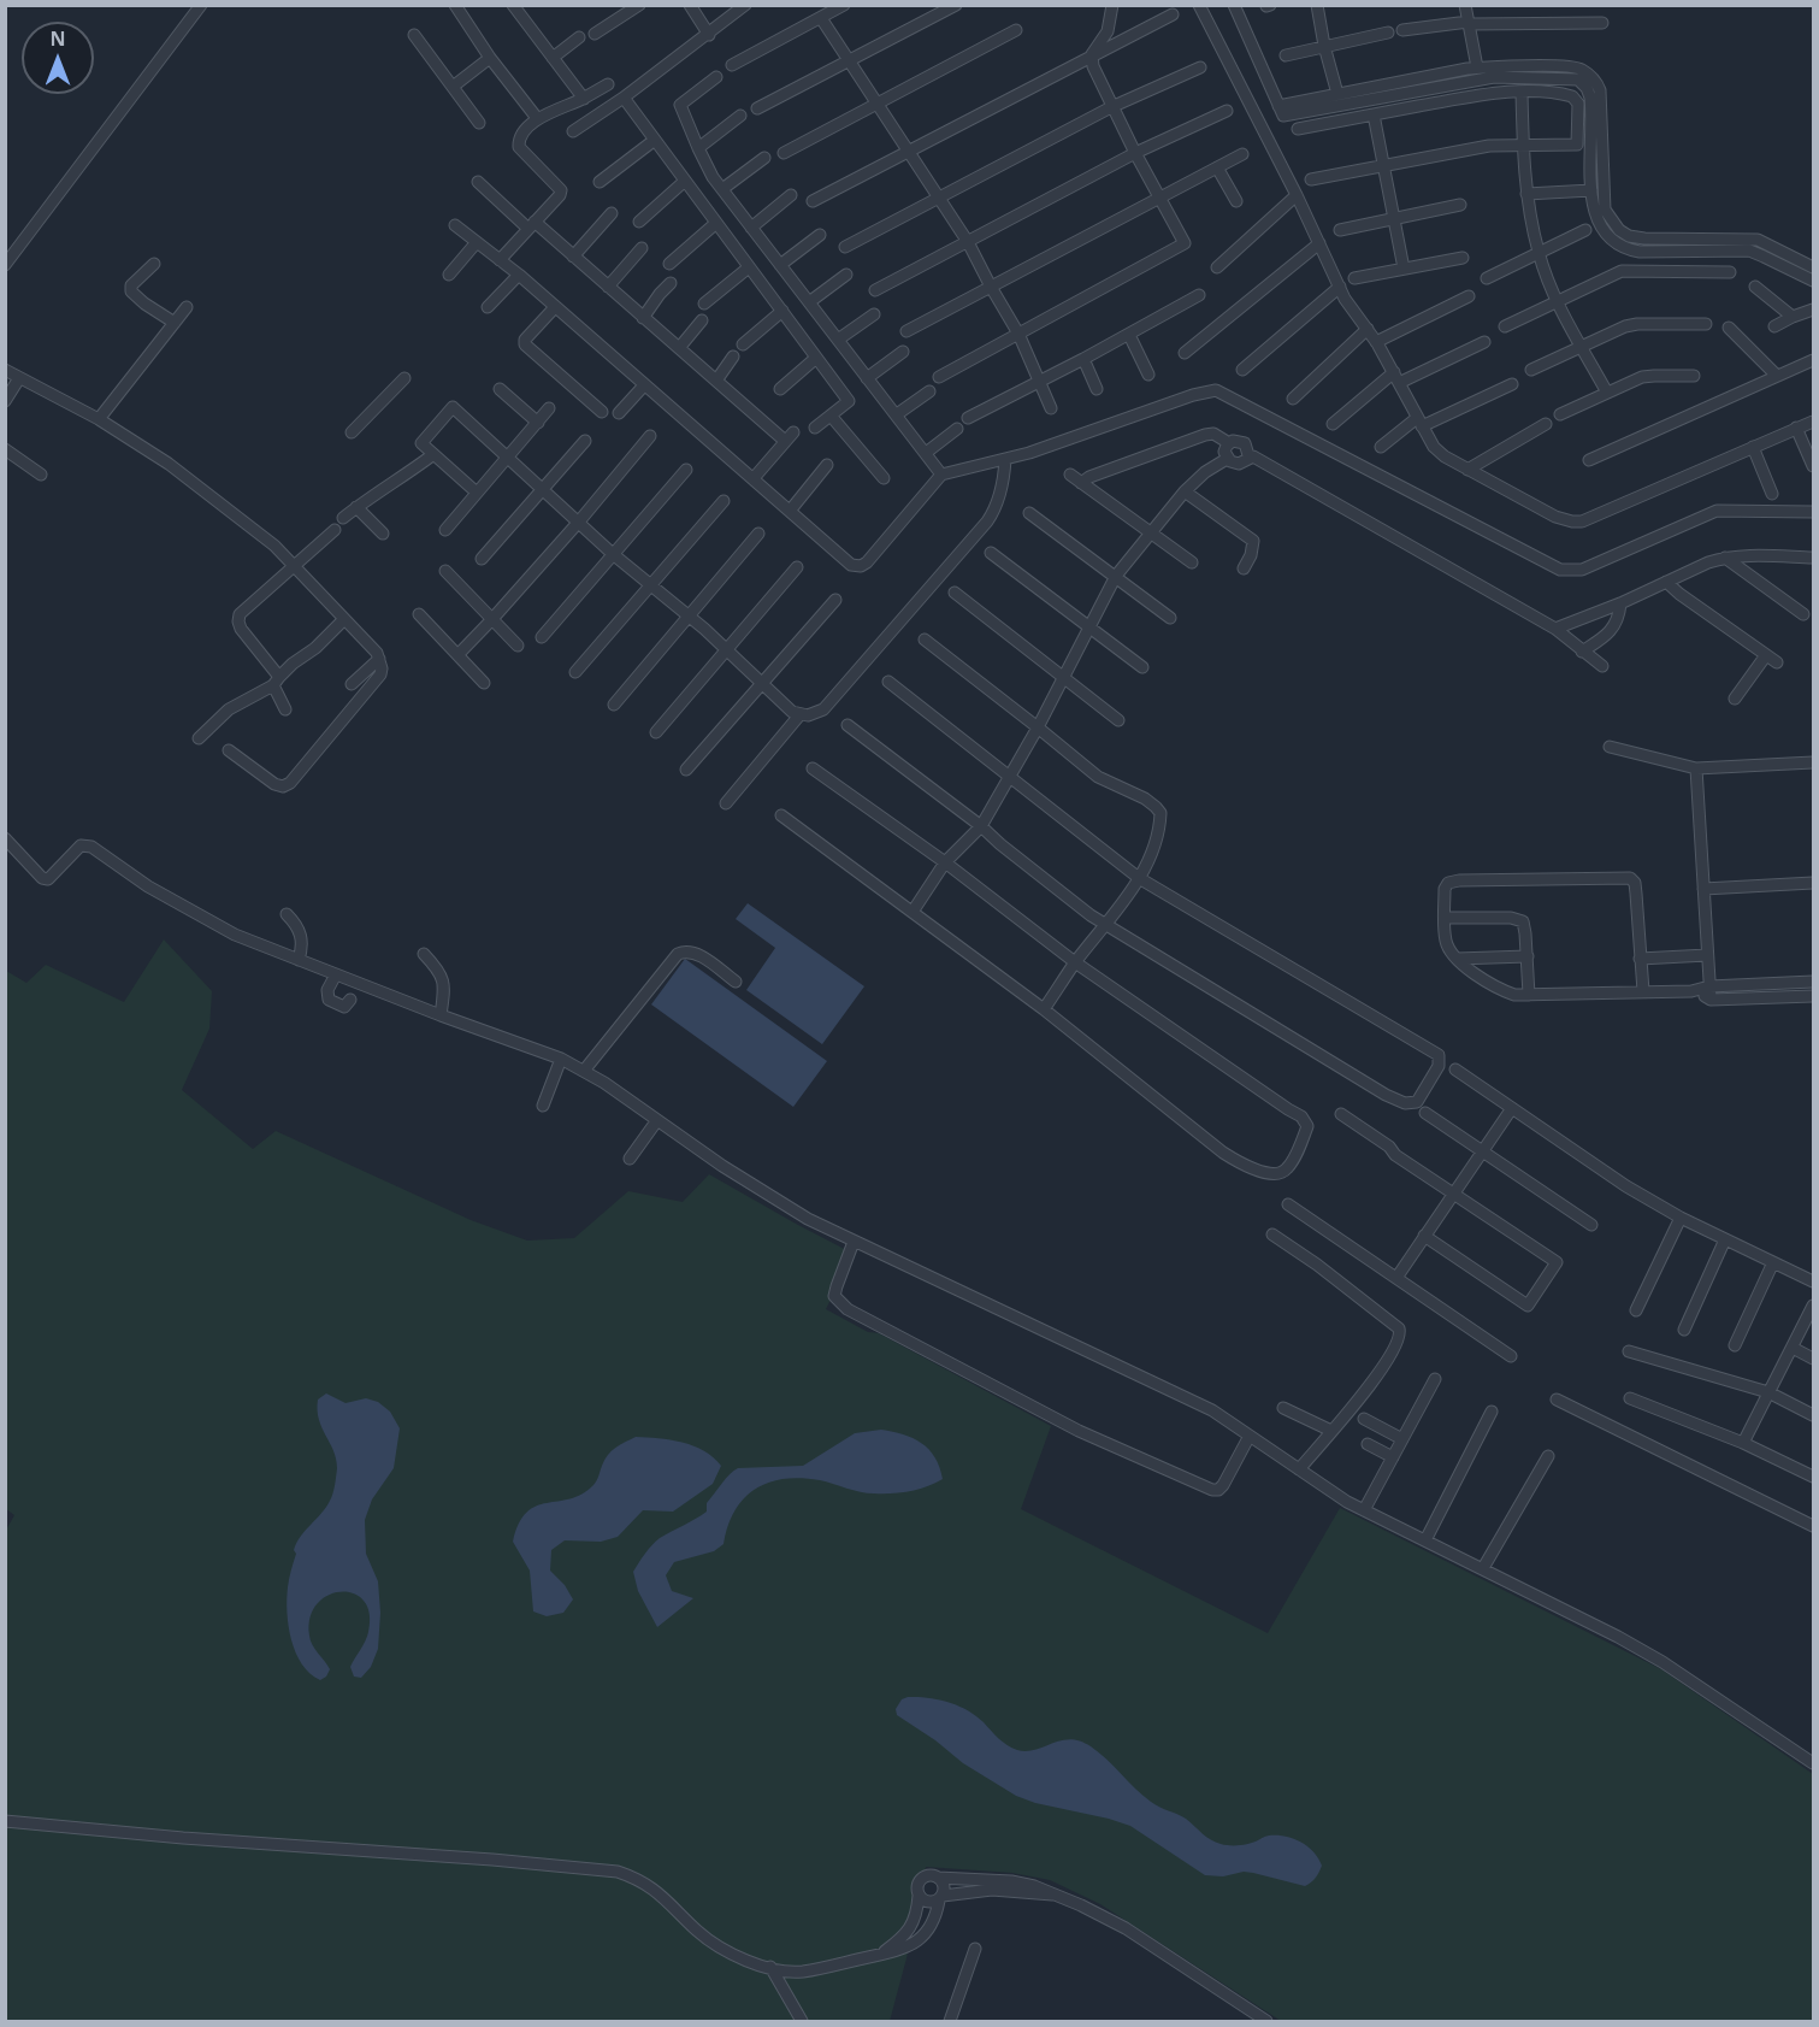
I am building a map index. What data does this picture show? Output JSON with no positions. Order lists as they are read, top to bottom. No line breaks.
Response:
{"north":"top"}
